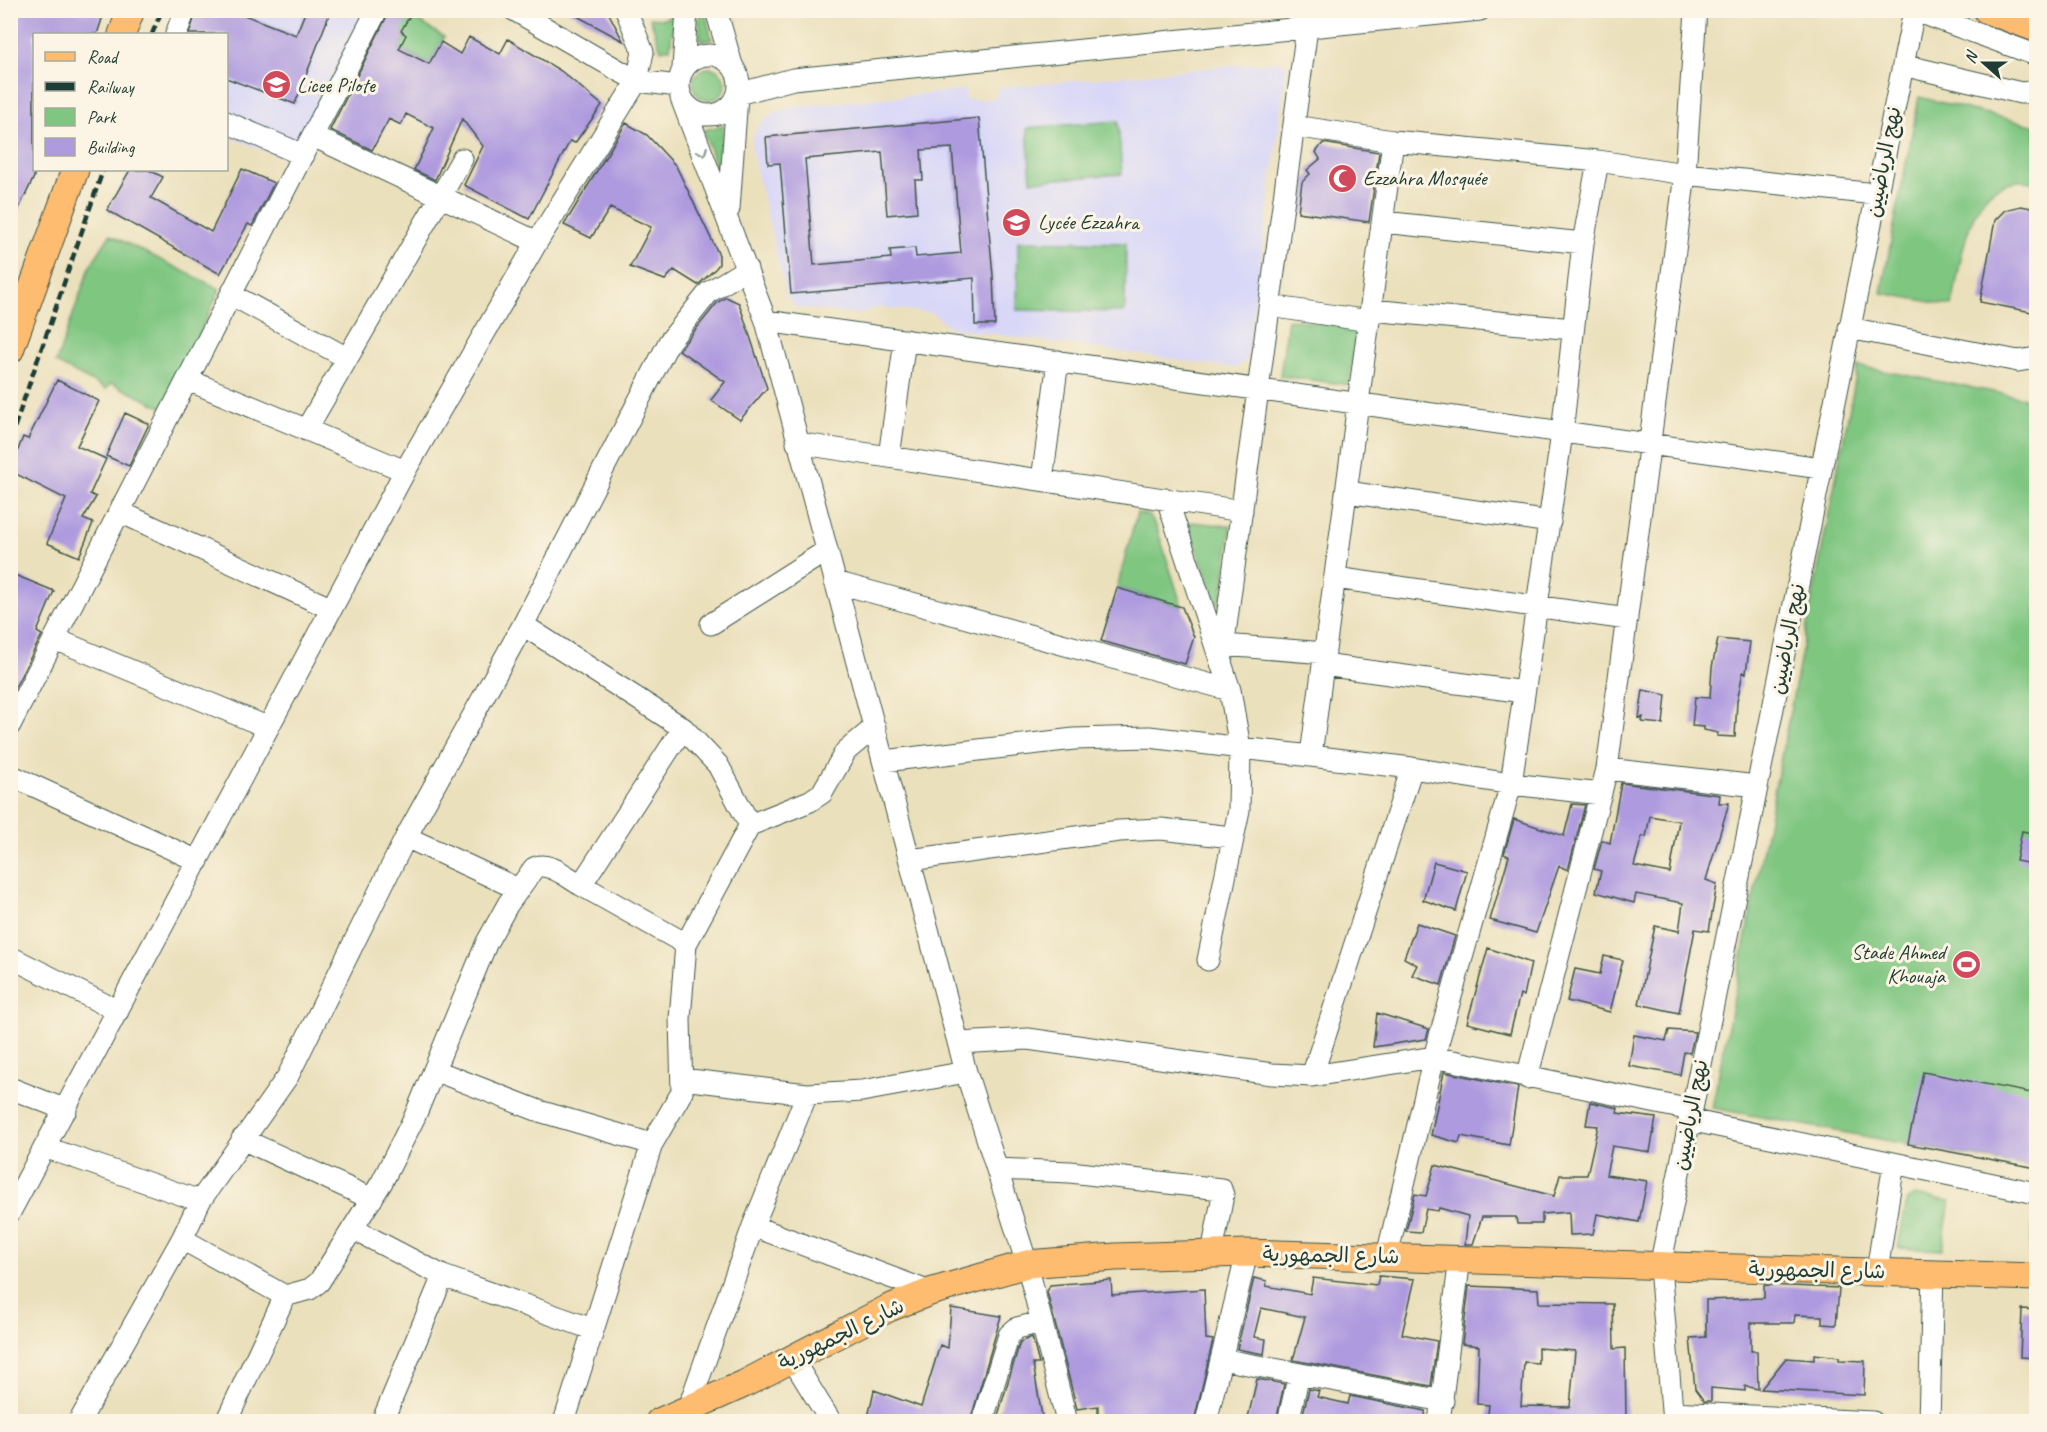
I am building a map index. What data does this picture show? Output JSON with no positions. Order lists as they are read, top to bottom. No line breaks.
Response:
{"streets":{"main road":["شارع الجمهورية"],"street":["نهج الرياضيين"]},"crossings":[["نهج الرياضيين","شارع الجمهورية"]],"places":{"school or university":["Licee Pilote","Lycée Ezzahra"],"mosque":["Ezzahra Mosquée"],"sports":["Stade Ahmed Khouaja"]},"legend":["Road","Railway","Park","Building"],"north":"left"}
